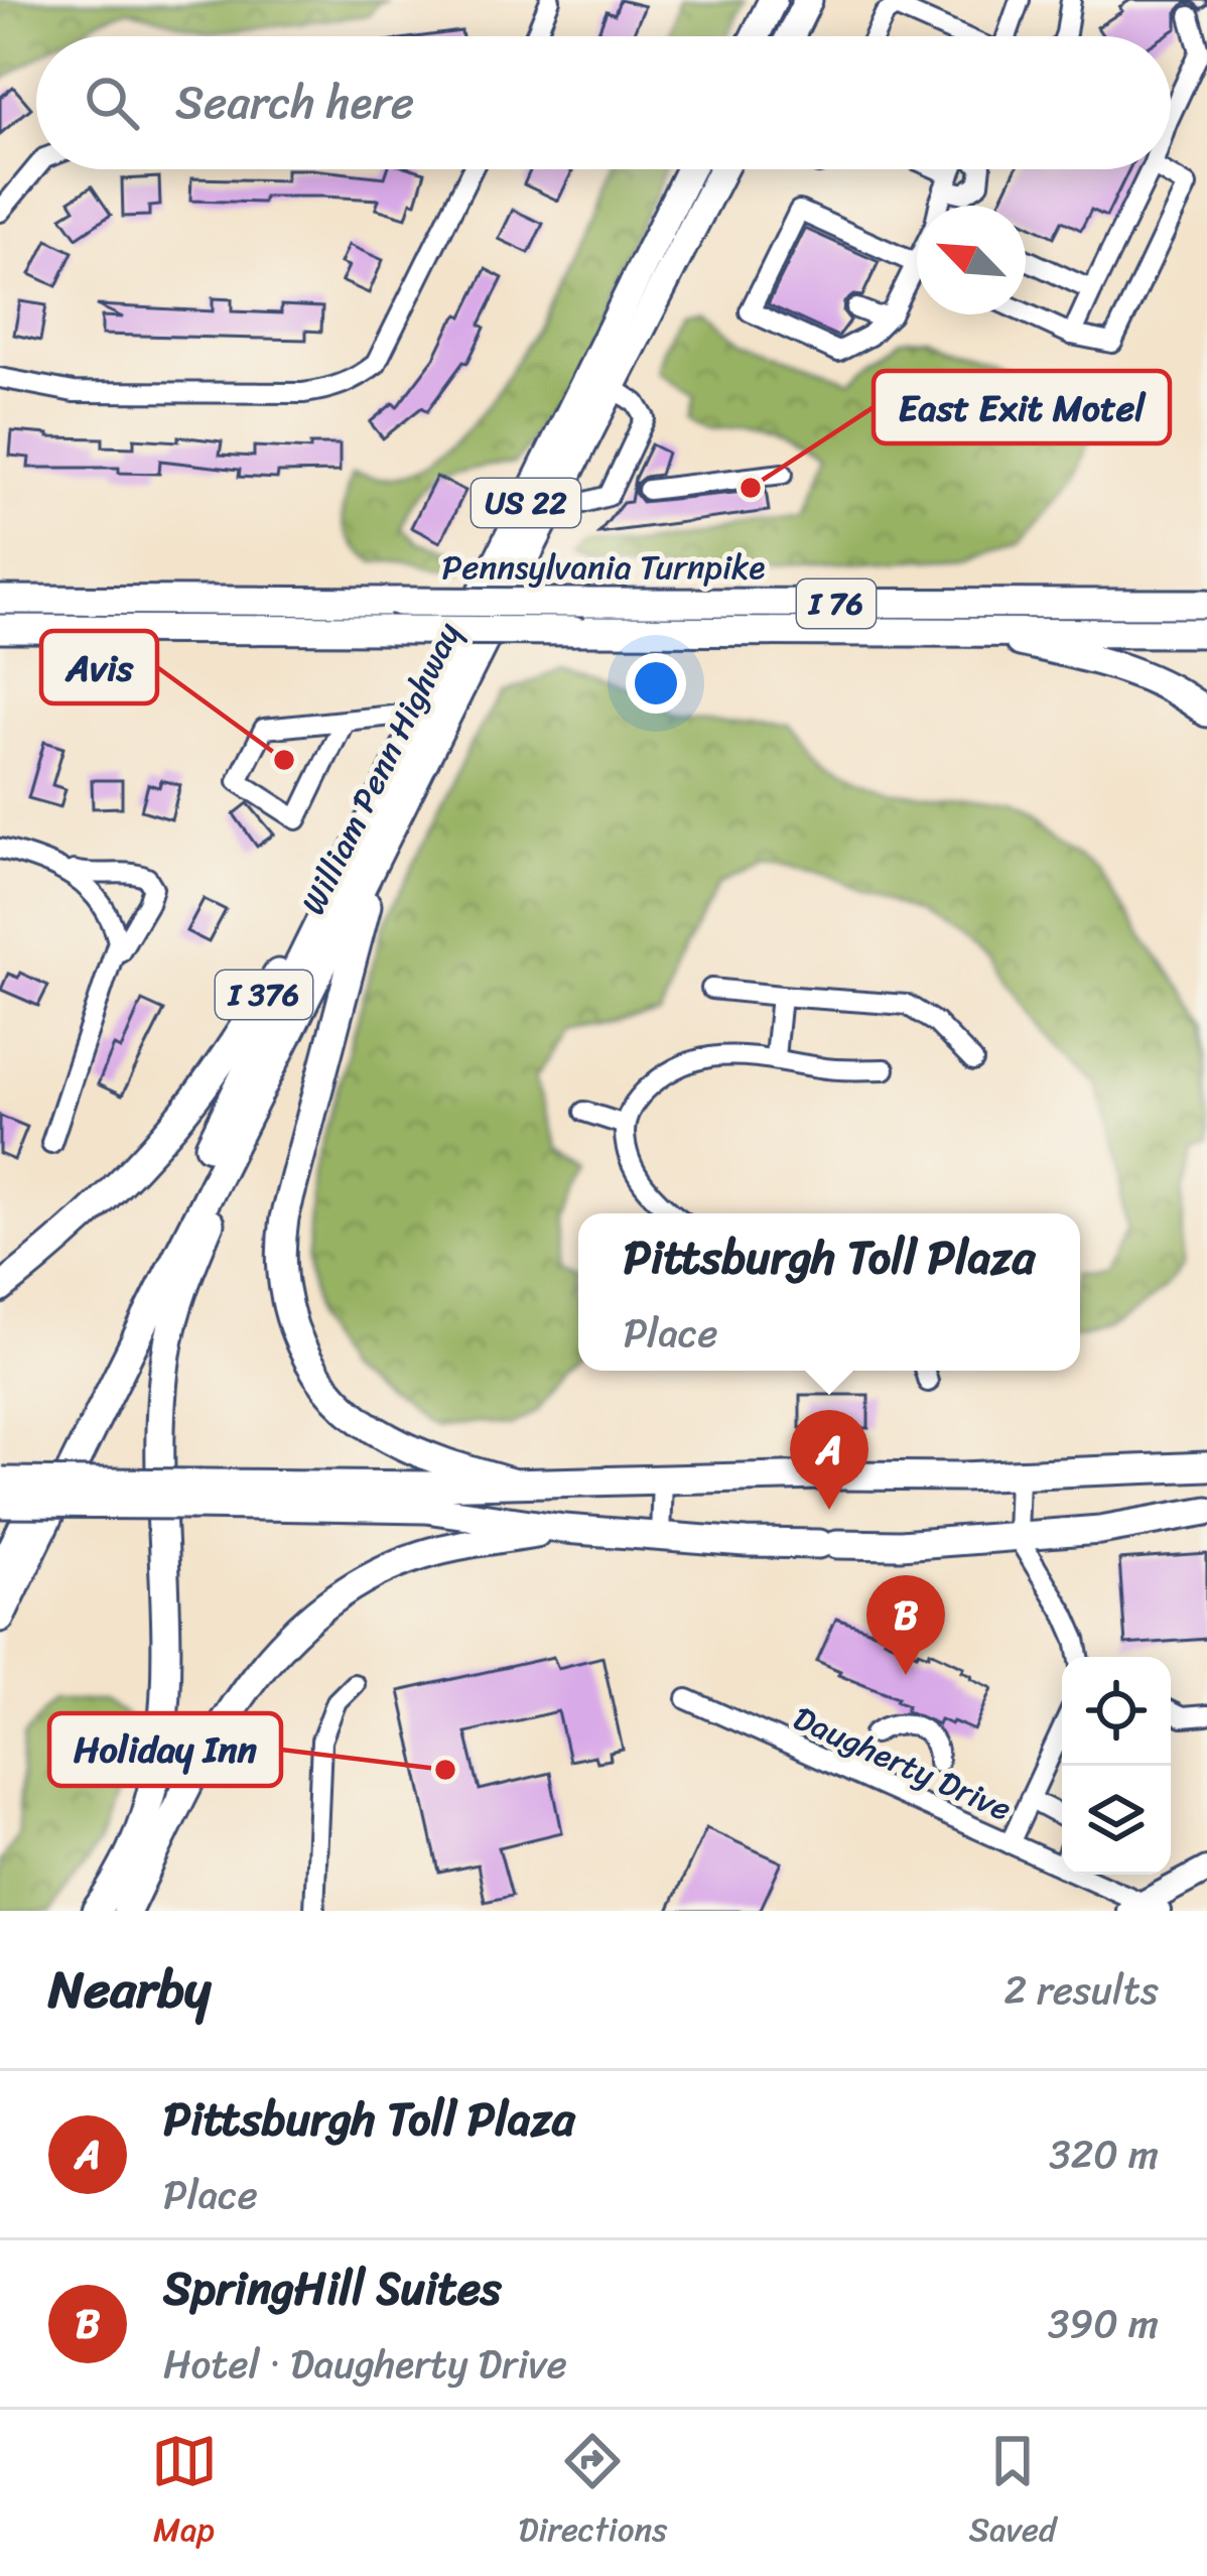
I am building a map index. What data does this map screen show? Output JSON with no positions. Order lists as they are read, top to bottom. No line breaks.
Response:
{"streets":{"highway":["US 22","Pennsylvania Turnpike","I 76","William Penn Highway","I 376"],"street":["Daugherty Drive"]},"crossings":[["US 22","William Penn Highway"],["William Penn Highway","I 376"]],"places":["East Exit Motel","Avis","Holiday Inn"],"north":"top left","page":{"search":"Search here","popup":["Pittsburgh Toll Plaza","Place"],"pins":["A","B"],"heading":["Nearby","2 results"],"list":[{"mark":"A","name":"Pittsburgh Toll Plaza","note":"Place","value":"320 m"},{"mark":"B","name":"SpringHill Suites","note":"Hotel · Daugherty Drive","value":"390 m"}],"nav":["Map","Directions","Saved"]}}
